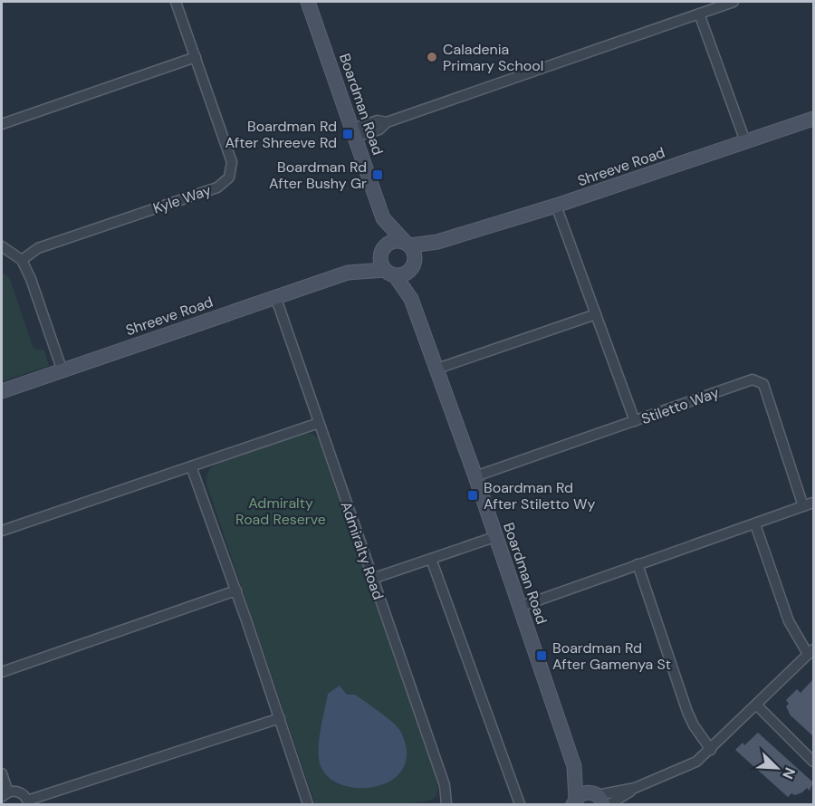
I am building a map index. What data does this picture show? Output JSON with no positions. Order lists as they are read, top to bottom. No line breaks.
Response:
{"streets":{"street":["Boardman Road","Shreeve Road","Kyle Way","Stiletto Way","Admiralty Road"]},"crossings":[["Boardman Road","Shreeve Road"],["Boardman Road","Stiletto Way"],["Shreeve Road","Admiralty Road"]],"parks":["Admiralty Road Reserve"],"places":{"other":["Caladenia Primary School"],"transit":["Boardman Rd After Shreeve Rd","Boardman Rd After Bushy Gr","Boardman Rd After Stiletto Wy","Boardman Rd After Gamenya St"]},"north":"bottom right"}
